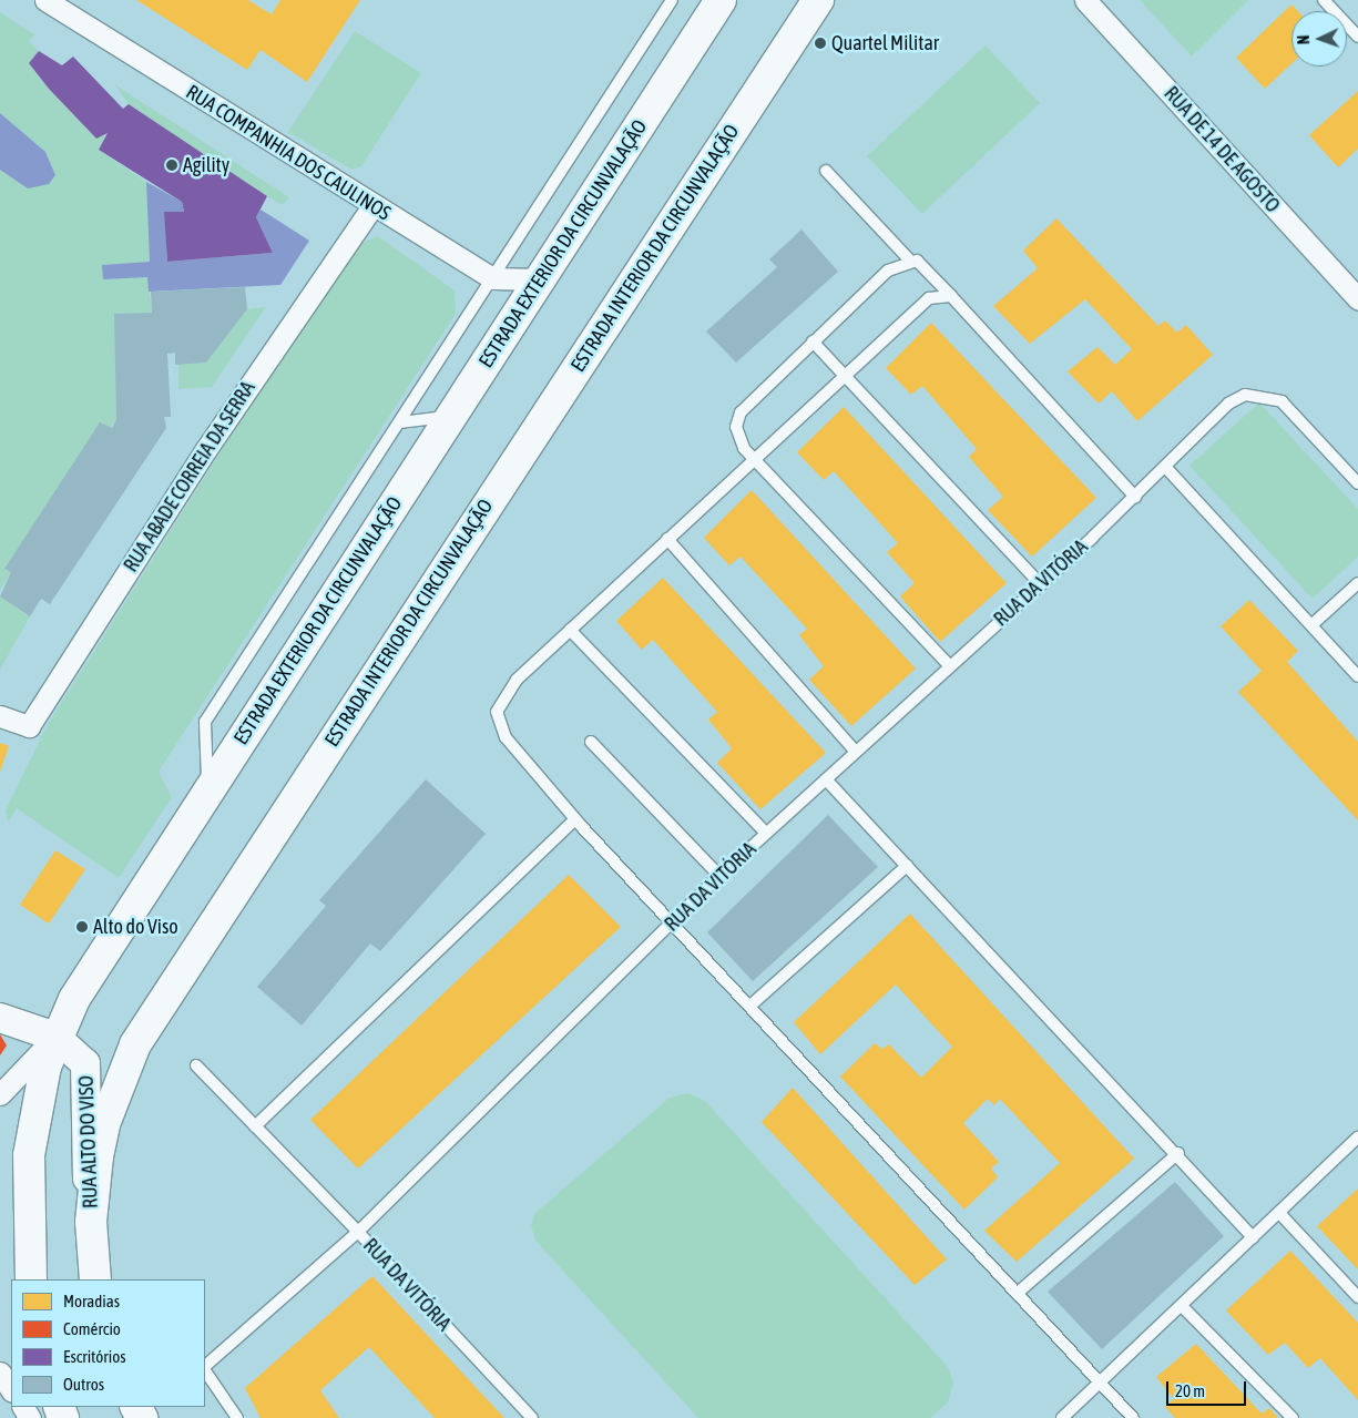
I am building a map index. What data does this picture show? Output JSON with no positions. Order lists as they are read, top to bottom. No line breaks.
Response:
{"streets":{"main road":["ESTRADA EXTERIOR DA CIRCUNVALAÇÃO","ESTRADA INTERIOR DA CIRCUNVALAÇÃO","RUA ALTO DO VISO"],"street":["RUA DE 14 DE AGOSTO","RUA COMPANHIA DOS CAULINOS","RUA ABADE CORREIA DA SERRA"],"lane":["RUA DA VITÓRIA"]},"crossings":[["RUA COMPANHIA DOS CAULINOS","ESTRADA EXTERIOR DA CIRCUNVALAÇÃO"],["RUA COMPANHIA DOS CAULINOS","RUA ABADE CORREIA DA SERRA"],["ESTRADA EXTERIOR DA CIRCUNVALAÇÃO","RUA ALTO DO VISO"],["ESTRADA INTERIOR DA CIRCUNVALAÇÃO","RUA ALTO DO VISO"]],"places":["Quartel Militar","Agility","Alto do Viso"],"legend":["Moradias","Comércio","Escritórios","Outros"],"scale_bar":"20 m","north":"left"}
